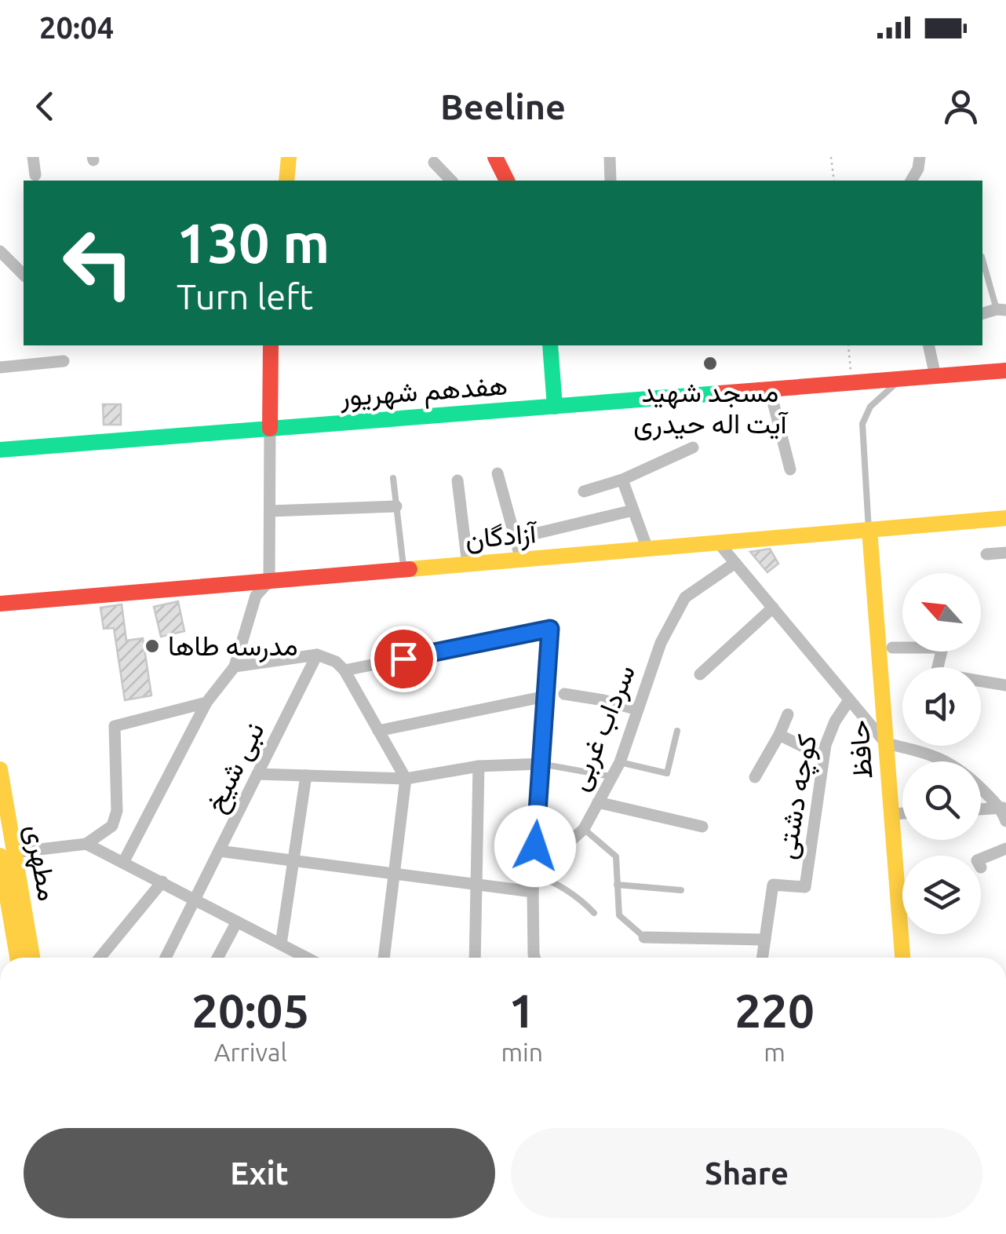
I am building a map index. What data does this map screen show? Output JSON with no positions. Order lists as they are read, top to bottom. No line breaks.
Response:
{"streets":{"main road":["هفدهم شهریور","آزادگان","حافظ","مطهری"],"street":["سرداب غربی","نبی شیخ","کوچه دشتی"]},"crossings":[["آزادگان","حافظ"]],"places":["مسجد شهید آیت اله حیدری","مدرسه طاها"],"north":"top left","page":{"status":"20:04","header":"Beeline","turn":["130 m","Turn left"],"eta":["20:05","Arrival","1","min","220","m"],"buttons":["Exit","Share"]}}
